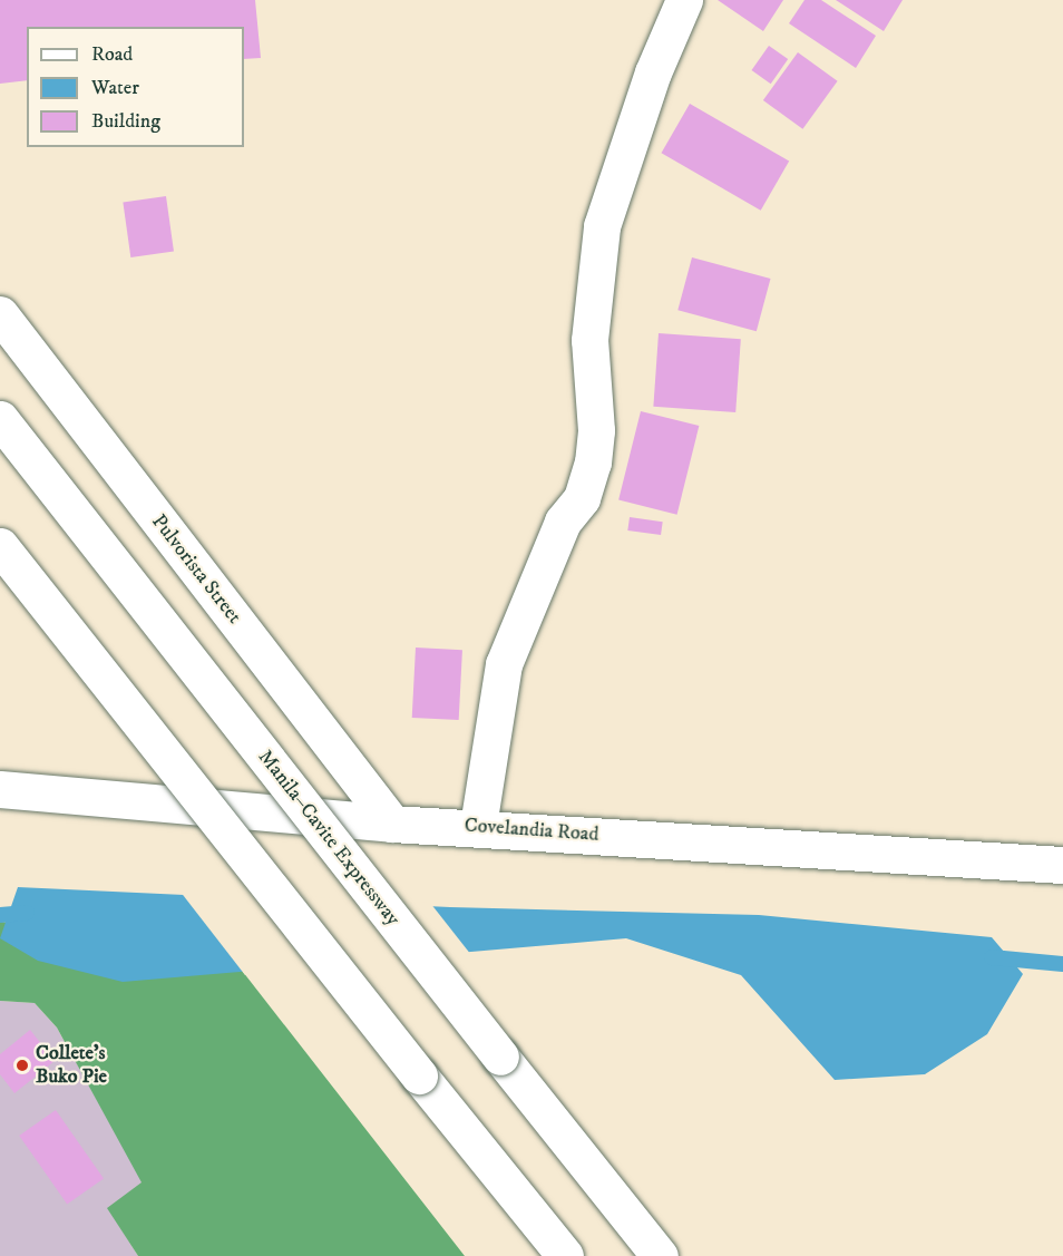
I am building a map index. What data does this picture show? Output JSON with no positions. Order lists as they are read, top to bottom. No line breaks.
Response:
{"streets":{"main road":["Pulvorista Street","Covelandia Road","Manila–Cavite Expressway"]},"crossings":[["Pulvorista Street","Covelandia Road"]],"places":["Collete's Buko Pie"],"legend":["Road","Water","Building"]}
